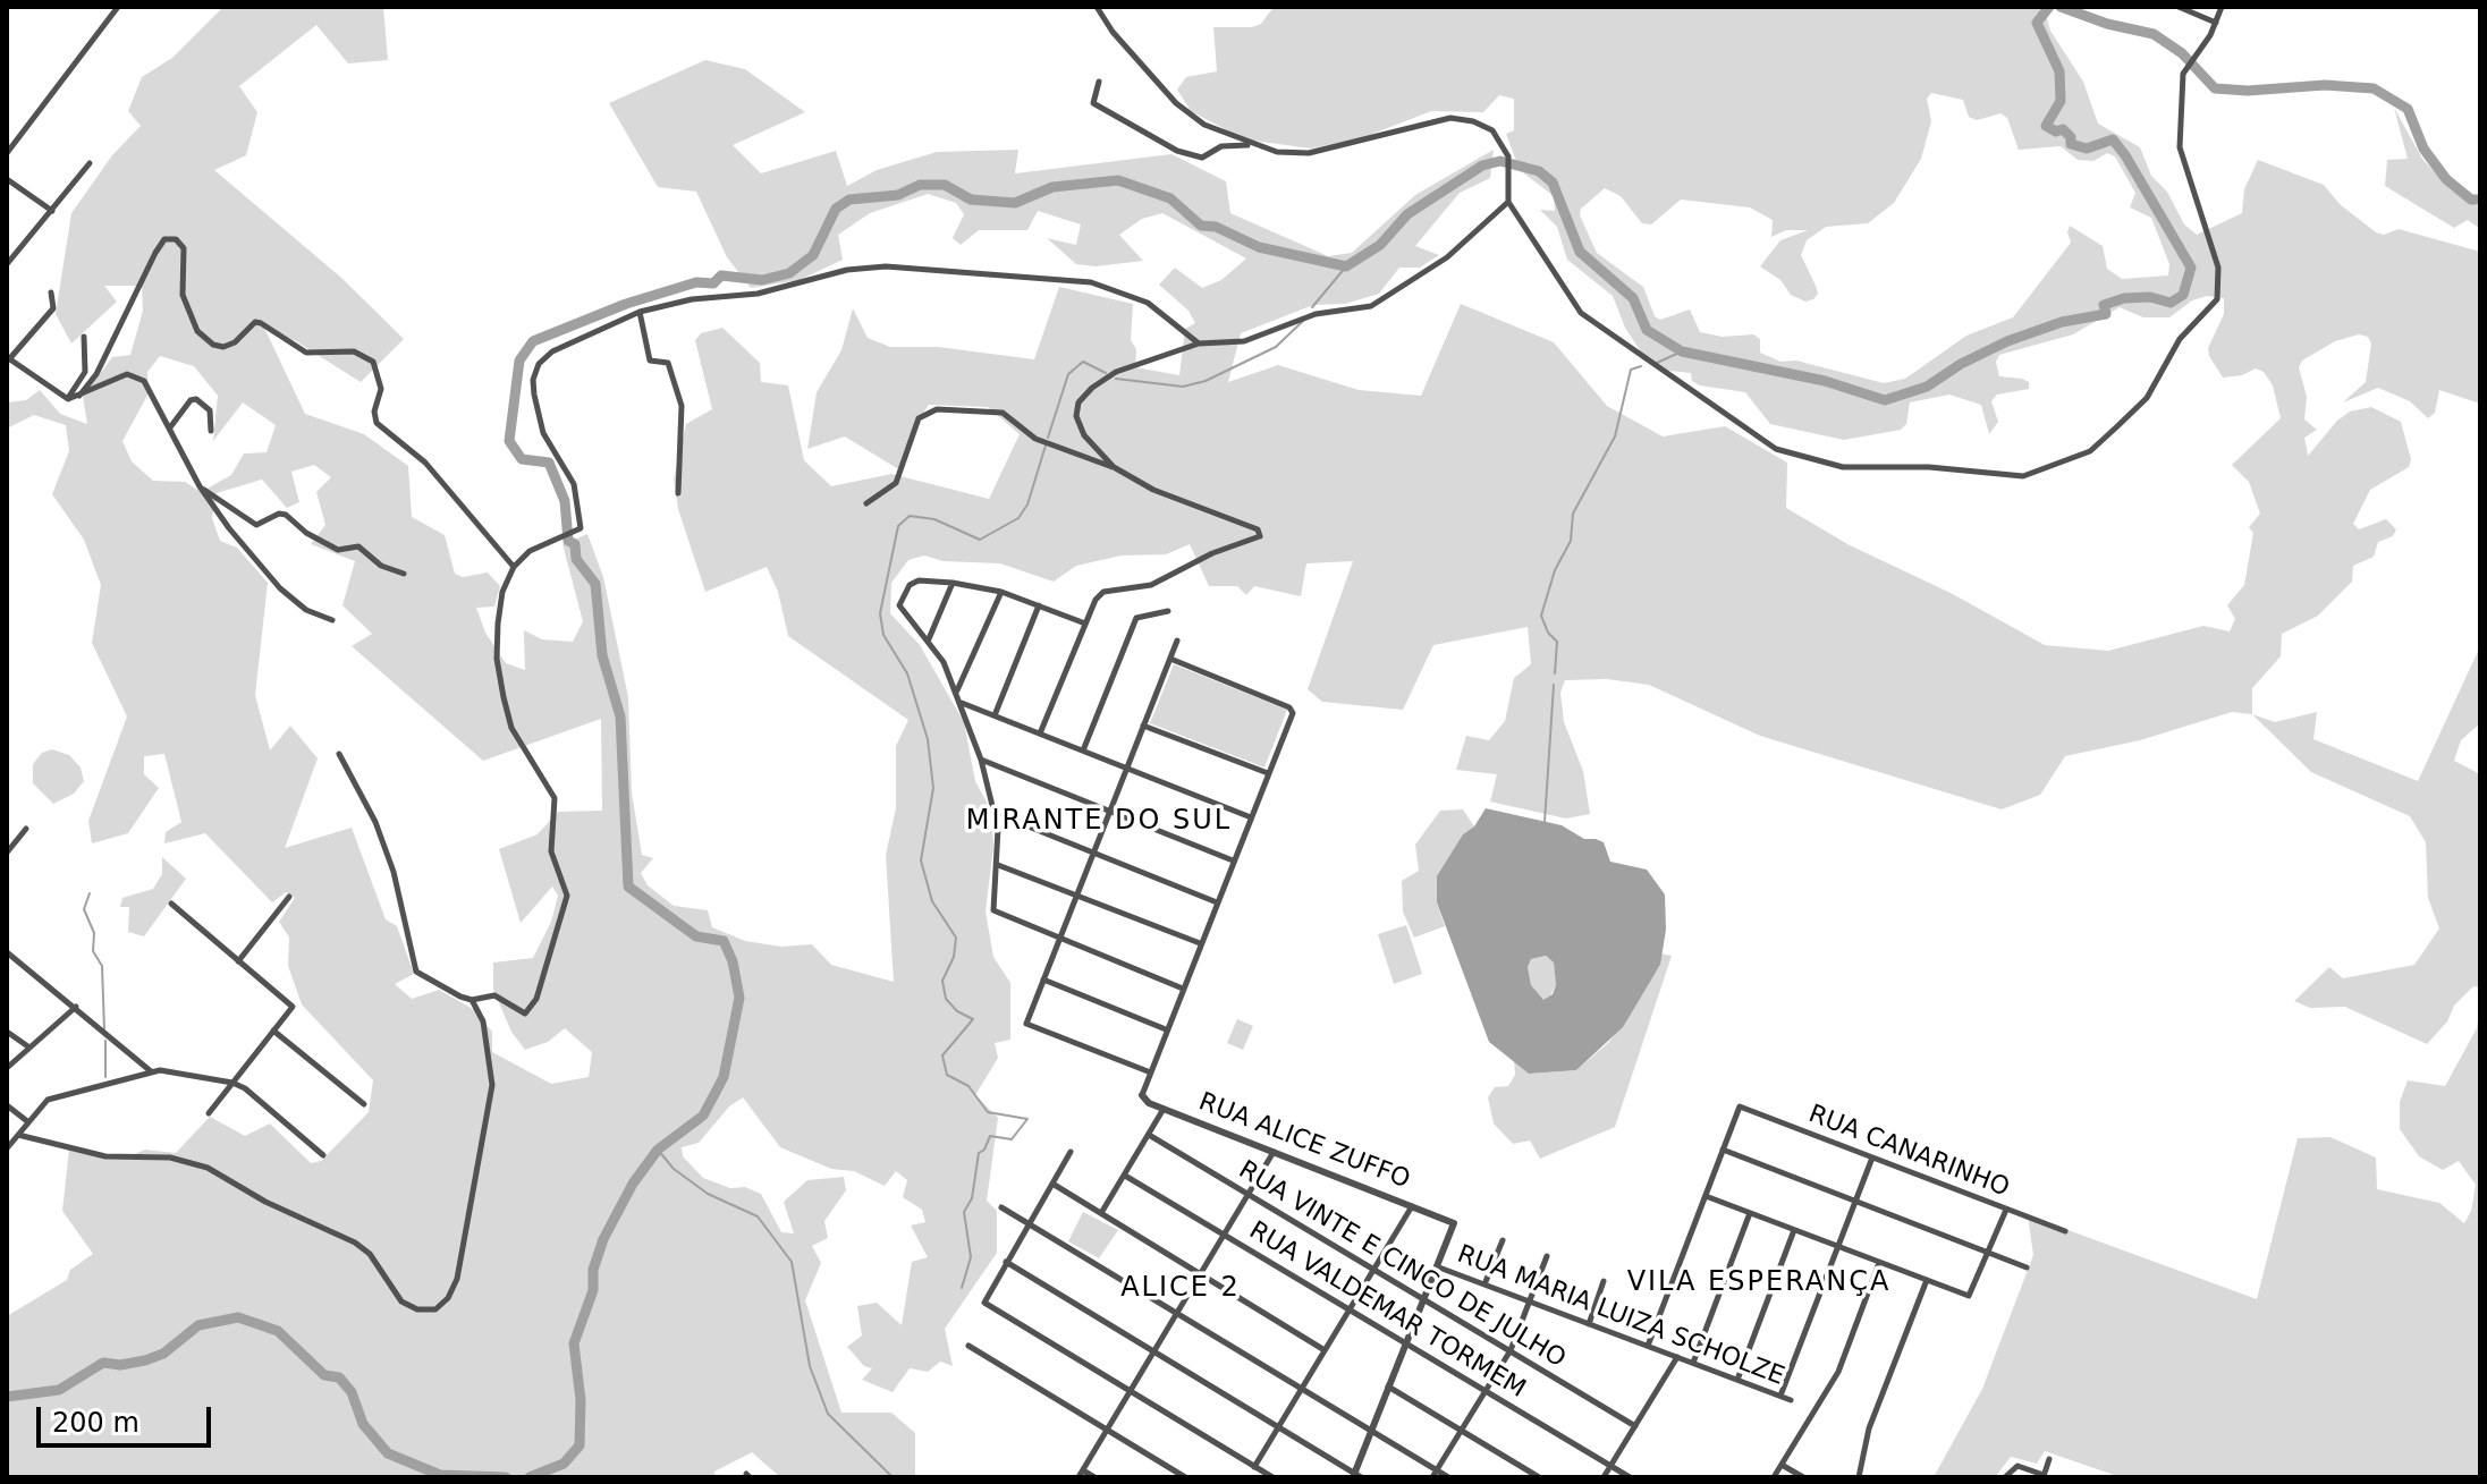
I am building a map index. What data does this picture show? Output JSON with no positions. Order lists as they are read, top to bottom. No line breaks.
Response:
{"streets":{"street":["RUA ALICE ZUFFO","RUA CANARINHO","RUA VINTE E CINCO DE JULHO","RUA VALDEMAR TORMEM","RUA MARIA LUIZA SCHOLZE"]},"crossings":[["RUA ALICE ZUFFO","RUA MARIA LUIZA SCHOLZE"]],"districts":["MIRANTE DO SUL","VILA ESPERANÇA","ALICE 2"],"scale_bar":"200 m"}
